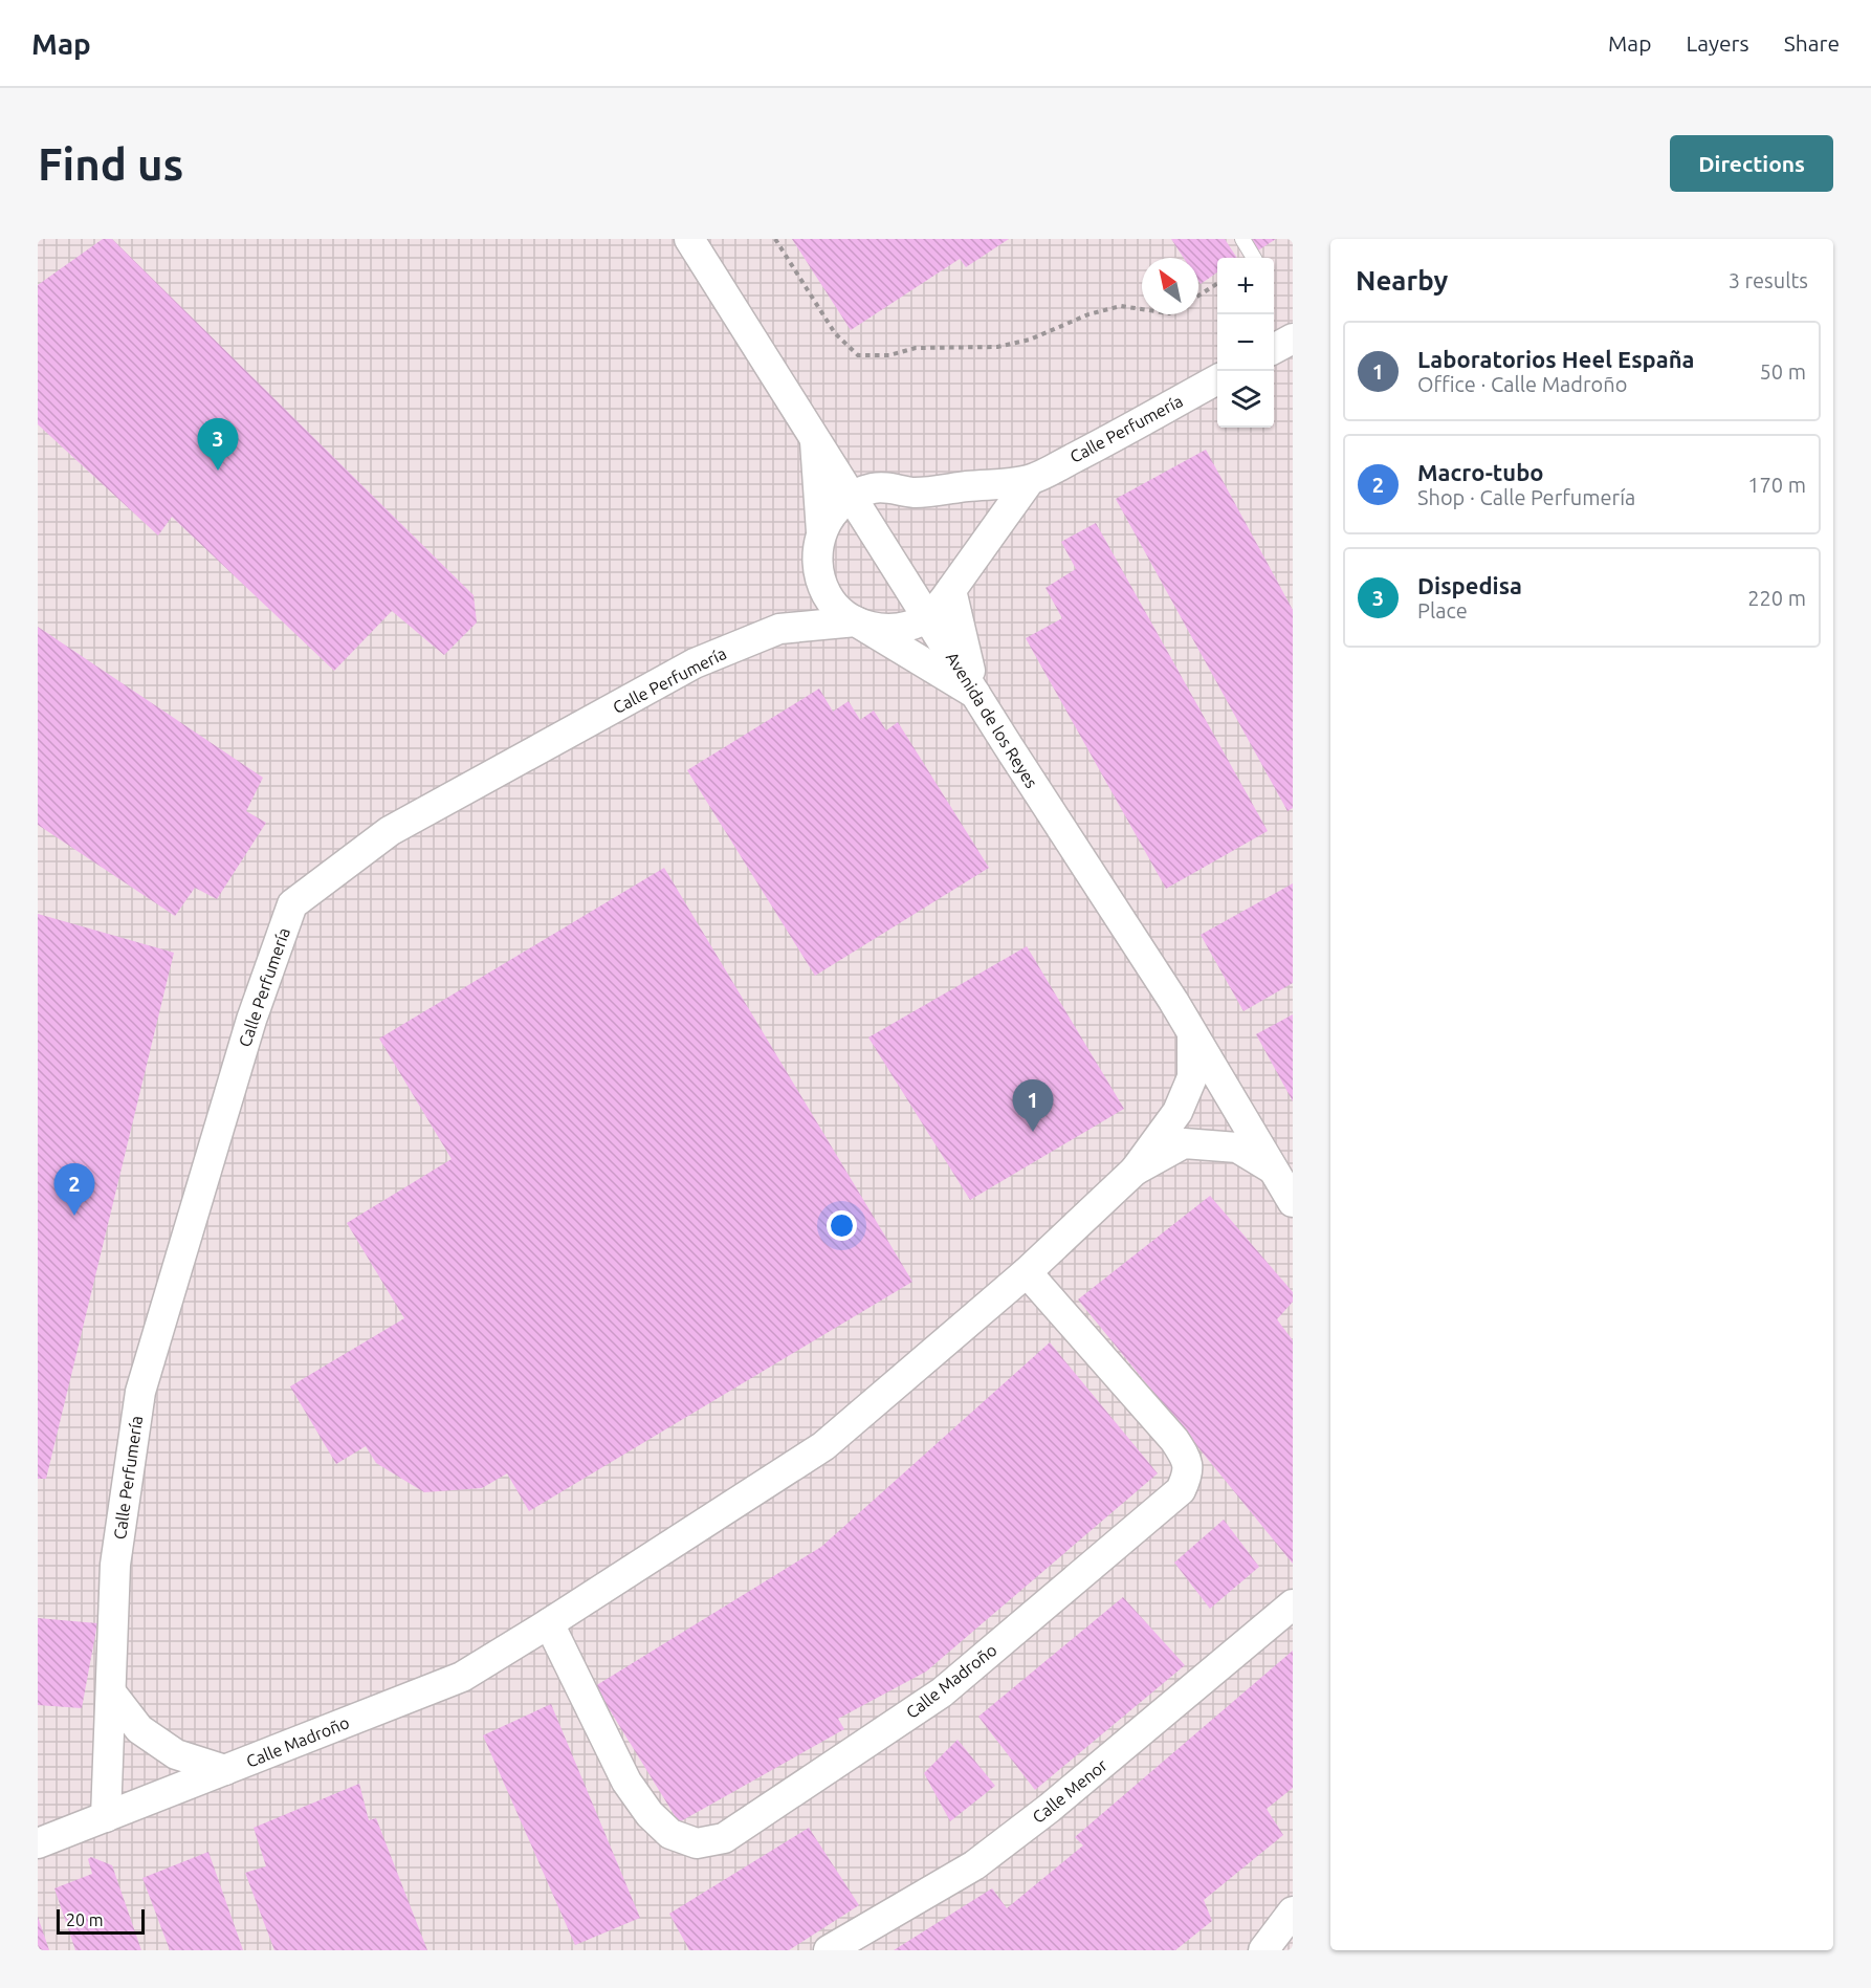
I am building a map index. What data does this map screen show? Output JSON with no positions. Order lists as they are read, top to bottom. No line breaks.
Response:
{"streets":{"street":["Calle Perfumería","Avenida de los Reyes","Calle Madroño","Calle Menor"]},"crossings":[["Calle Perfumería","Avenida de los Reyes"],["Calle Perfumería","Calle Madroño"],["Avenida de los Reyes","Calle Madroño"]],"scale_bar":"20 m","north":"top left","page":{"header":"Map","nav":["Map","Layers","Share"],"buttons":"Directions","title":"Find us","heading":["Nearby","3 results"],"map_buttons":["+","−"],"list":[{"mark":"1","name":"Laboratorios Heel España","note":"Office · Calle Madroño","value":"50 m"},{"mark":"2","name":"Macro-tubo","note":"Shop · Calle Perfumería","value":"170 m"},{"mark":"3","name":"Dispedisa","note":"Place","value":"220 m"}],"pins":["3","1","2"],"scale":"20 m"}}
